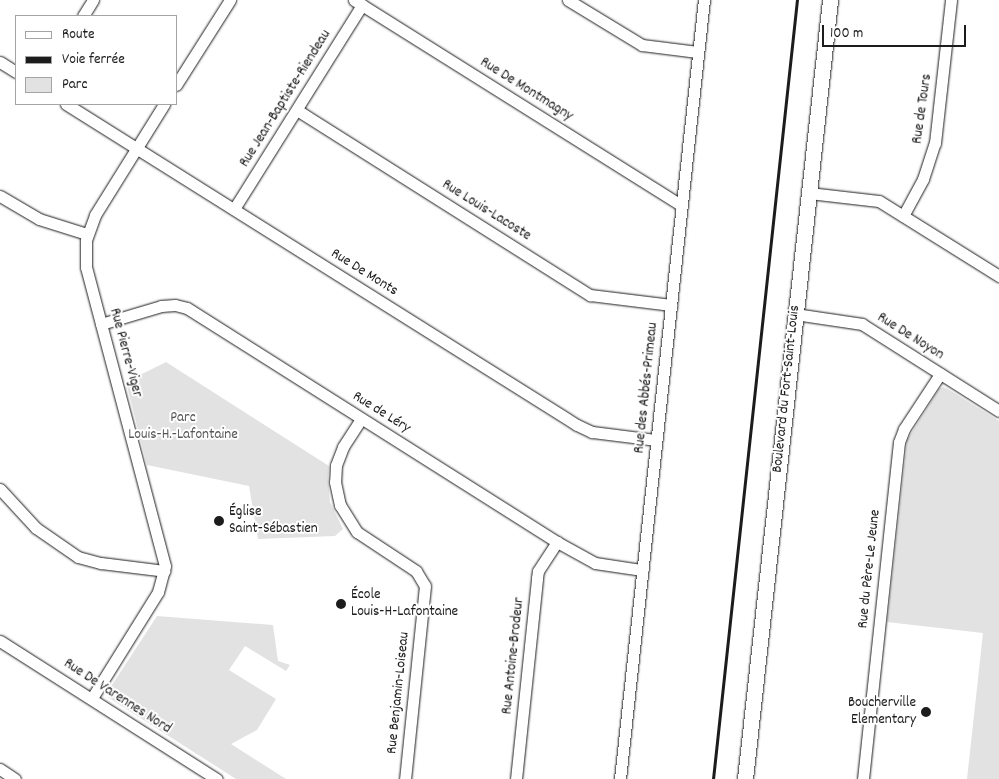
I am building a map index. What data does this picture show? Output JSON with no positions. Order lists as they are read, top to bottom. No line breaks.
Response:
{"streets":{"street":["Rue De Montmagny","Rue Jean-Baptiste-Riendeau","Rue de Tours","Rue Louis-Lacoste","Rue De Monts","Rue De Noyon","Rue Pierre-Viger","Rue des Abbés-Primeau","Boulevard du Fort-Saint-Louis","Rue de Léry","Rue du Père-Le Jeune","Rue Antoine-Brodeur","Rue Benjamin-Loiseau","Rue De Varennes Nord"]},"crossings":[["Rue De Montmagny","Rue Jean-Baptiste-Riendeau"],["Rue De Montmagny","Rue des Abbés-Primeau"],["Rue Jean-Baptiste-Riendeau","Rue Louis-Lacoste"],["Rue Jean-Baptiste-Riendeau","Rue De Monts"],["Rue Louis-Lacoste","Rue des Abbés-Primeau"],["Rue De Monts","Rue Pierre-Viger"],["Rue De Monts","Rue des Abbés-Primeau"],["Rue De Noyon","Boulevard du Fort-Saint-Louis"],["Rue De Noyon","Rue du Père-Le Jeune"],["Rue Pierre-Viger","Rue de Léry"],["Rue des Abbés-Primeau","Rue de Léry"],["Rue de Léry","Rue Antoine-Brodeur"],["Rue de Léry","Rue Benjamin-Loiseau"]],"parks":["Parc Louis-H.-Lafontaine"],"places":["Église Saint-Sébastien","École Louis-H-Lafontaine","Boucherville Elementary"],"legend":["Route","Voie ferrée","Parc"],"scale_bar":"100 m"}
